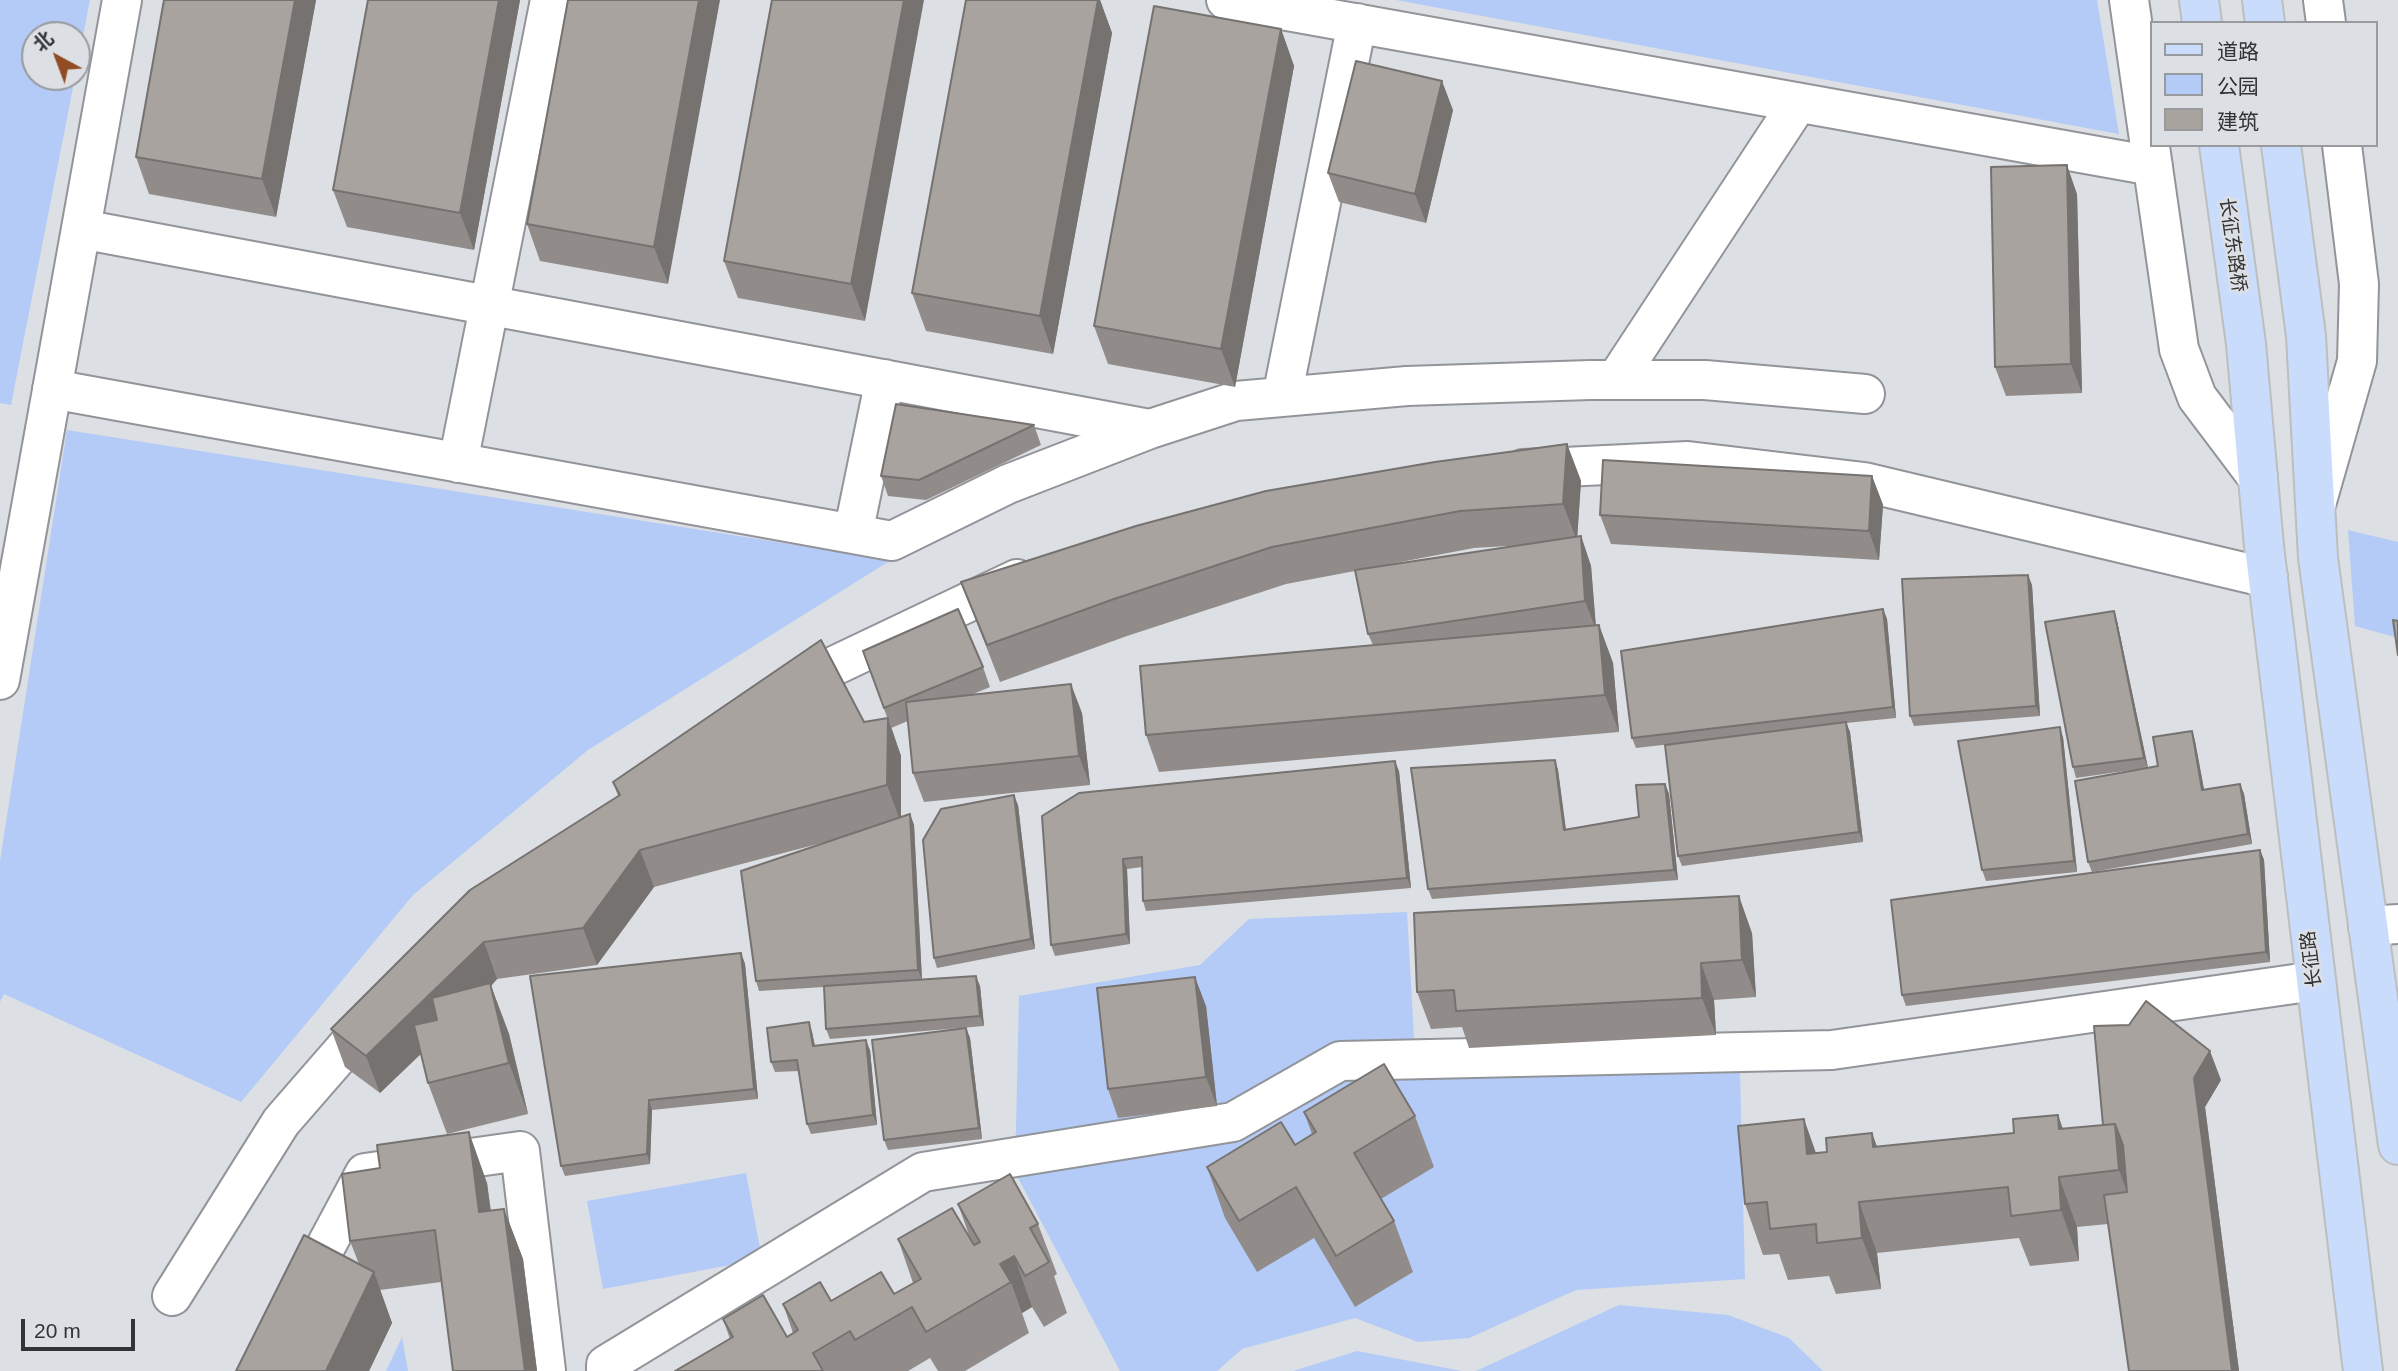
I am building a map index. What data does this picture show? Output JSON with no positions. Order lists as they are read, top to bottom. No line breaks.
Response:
{"streets":{"main road":["长征东路桥","长征路"]},"crossings":[["长征东路桥","长征路"]],"legend":["道路","公园","建筑"],"scale_bar":"20 m","north":"top left"}
